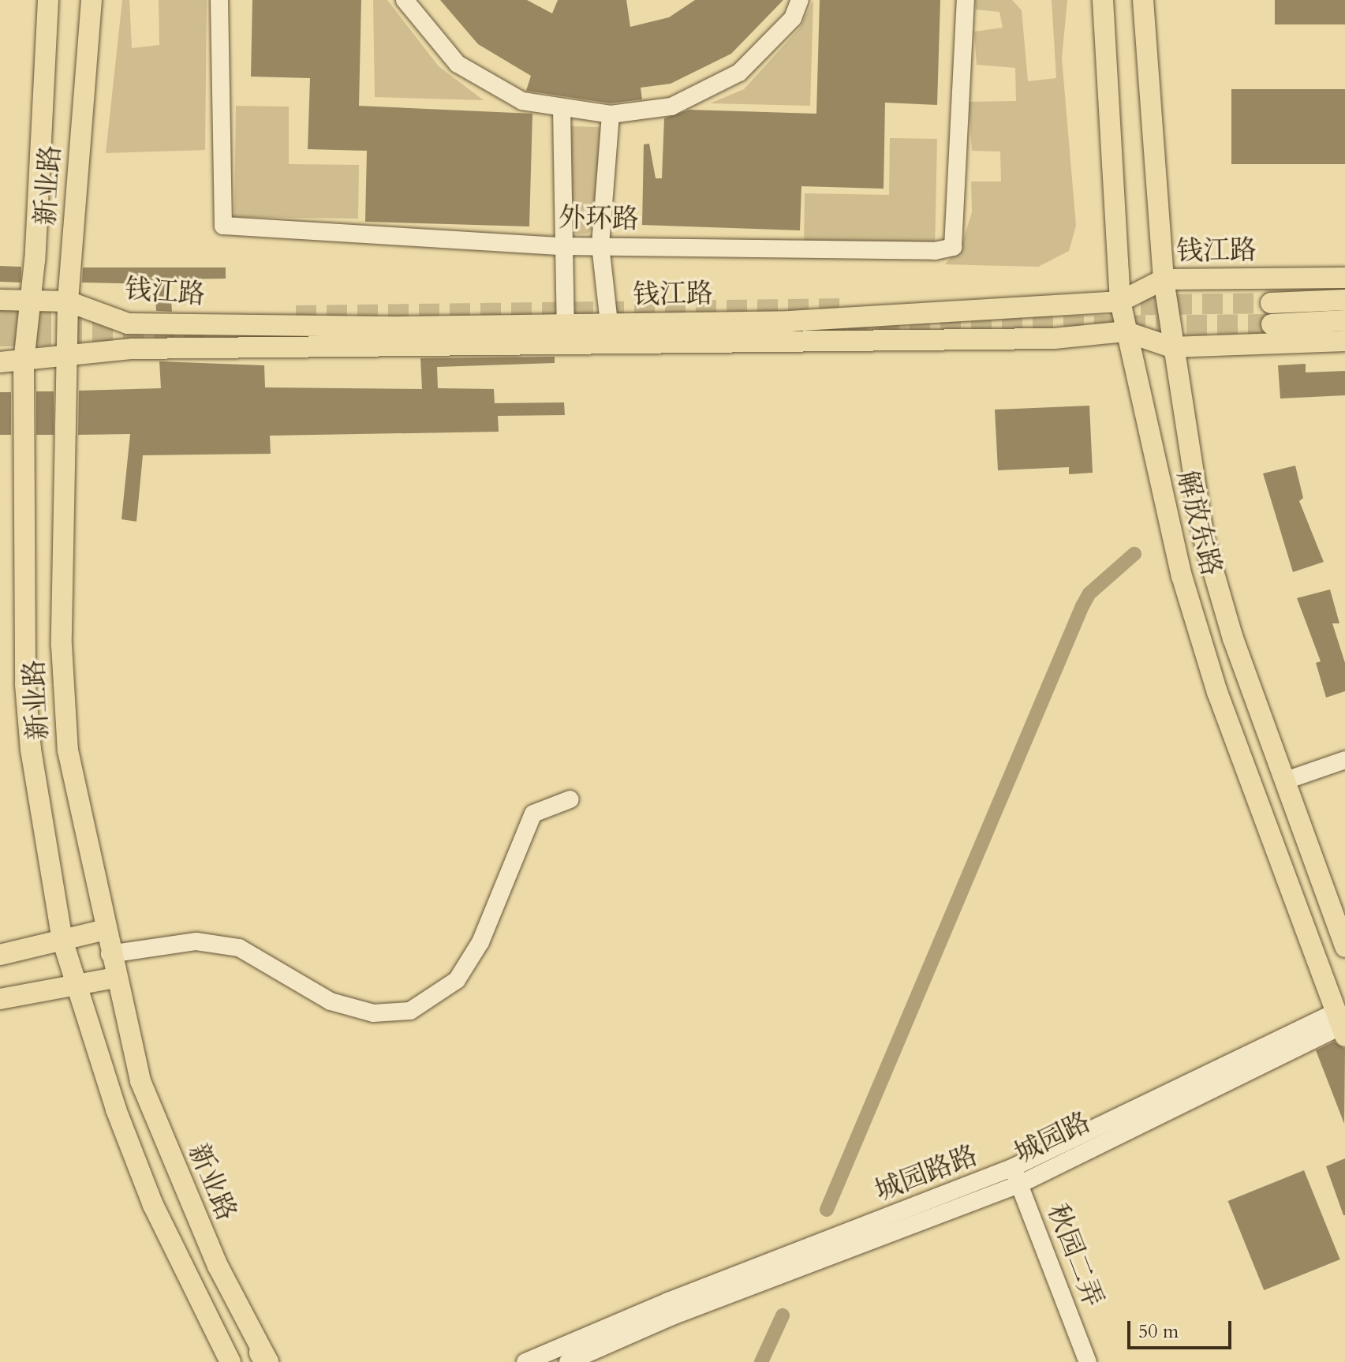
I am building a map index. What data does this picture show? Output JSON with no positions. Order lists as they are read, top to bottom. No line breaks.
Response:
{"streets":{"main road":["新业路","钱江路","解放东路"],"street":["外环路","城园路","城园路路","秋园二弄"]},"crossings":[["新业路","钱江路"],["钱江路","解放东路"],["解放东路","城园路"],["解放东路","城园路路"],["城园路","城园路路"],["城园路","秋园二弄"],["城园路路","秋园二弄"]],"scale_bar":"50 m"}
